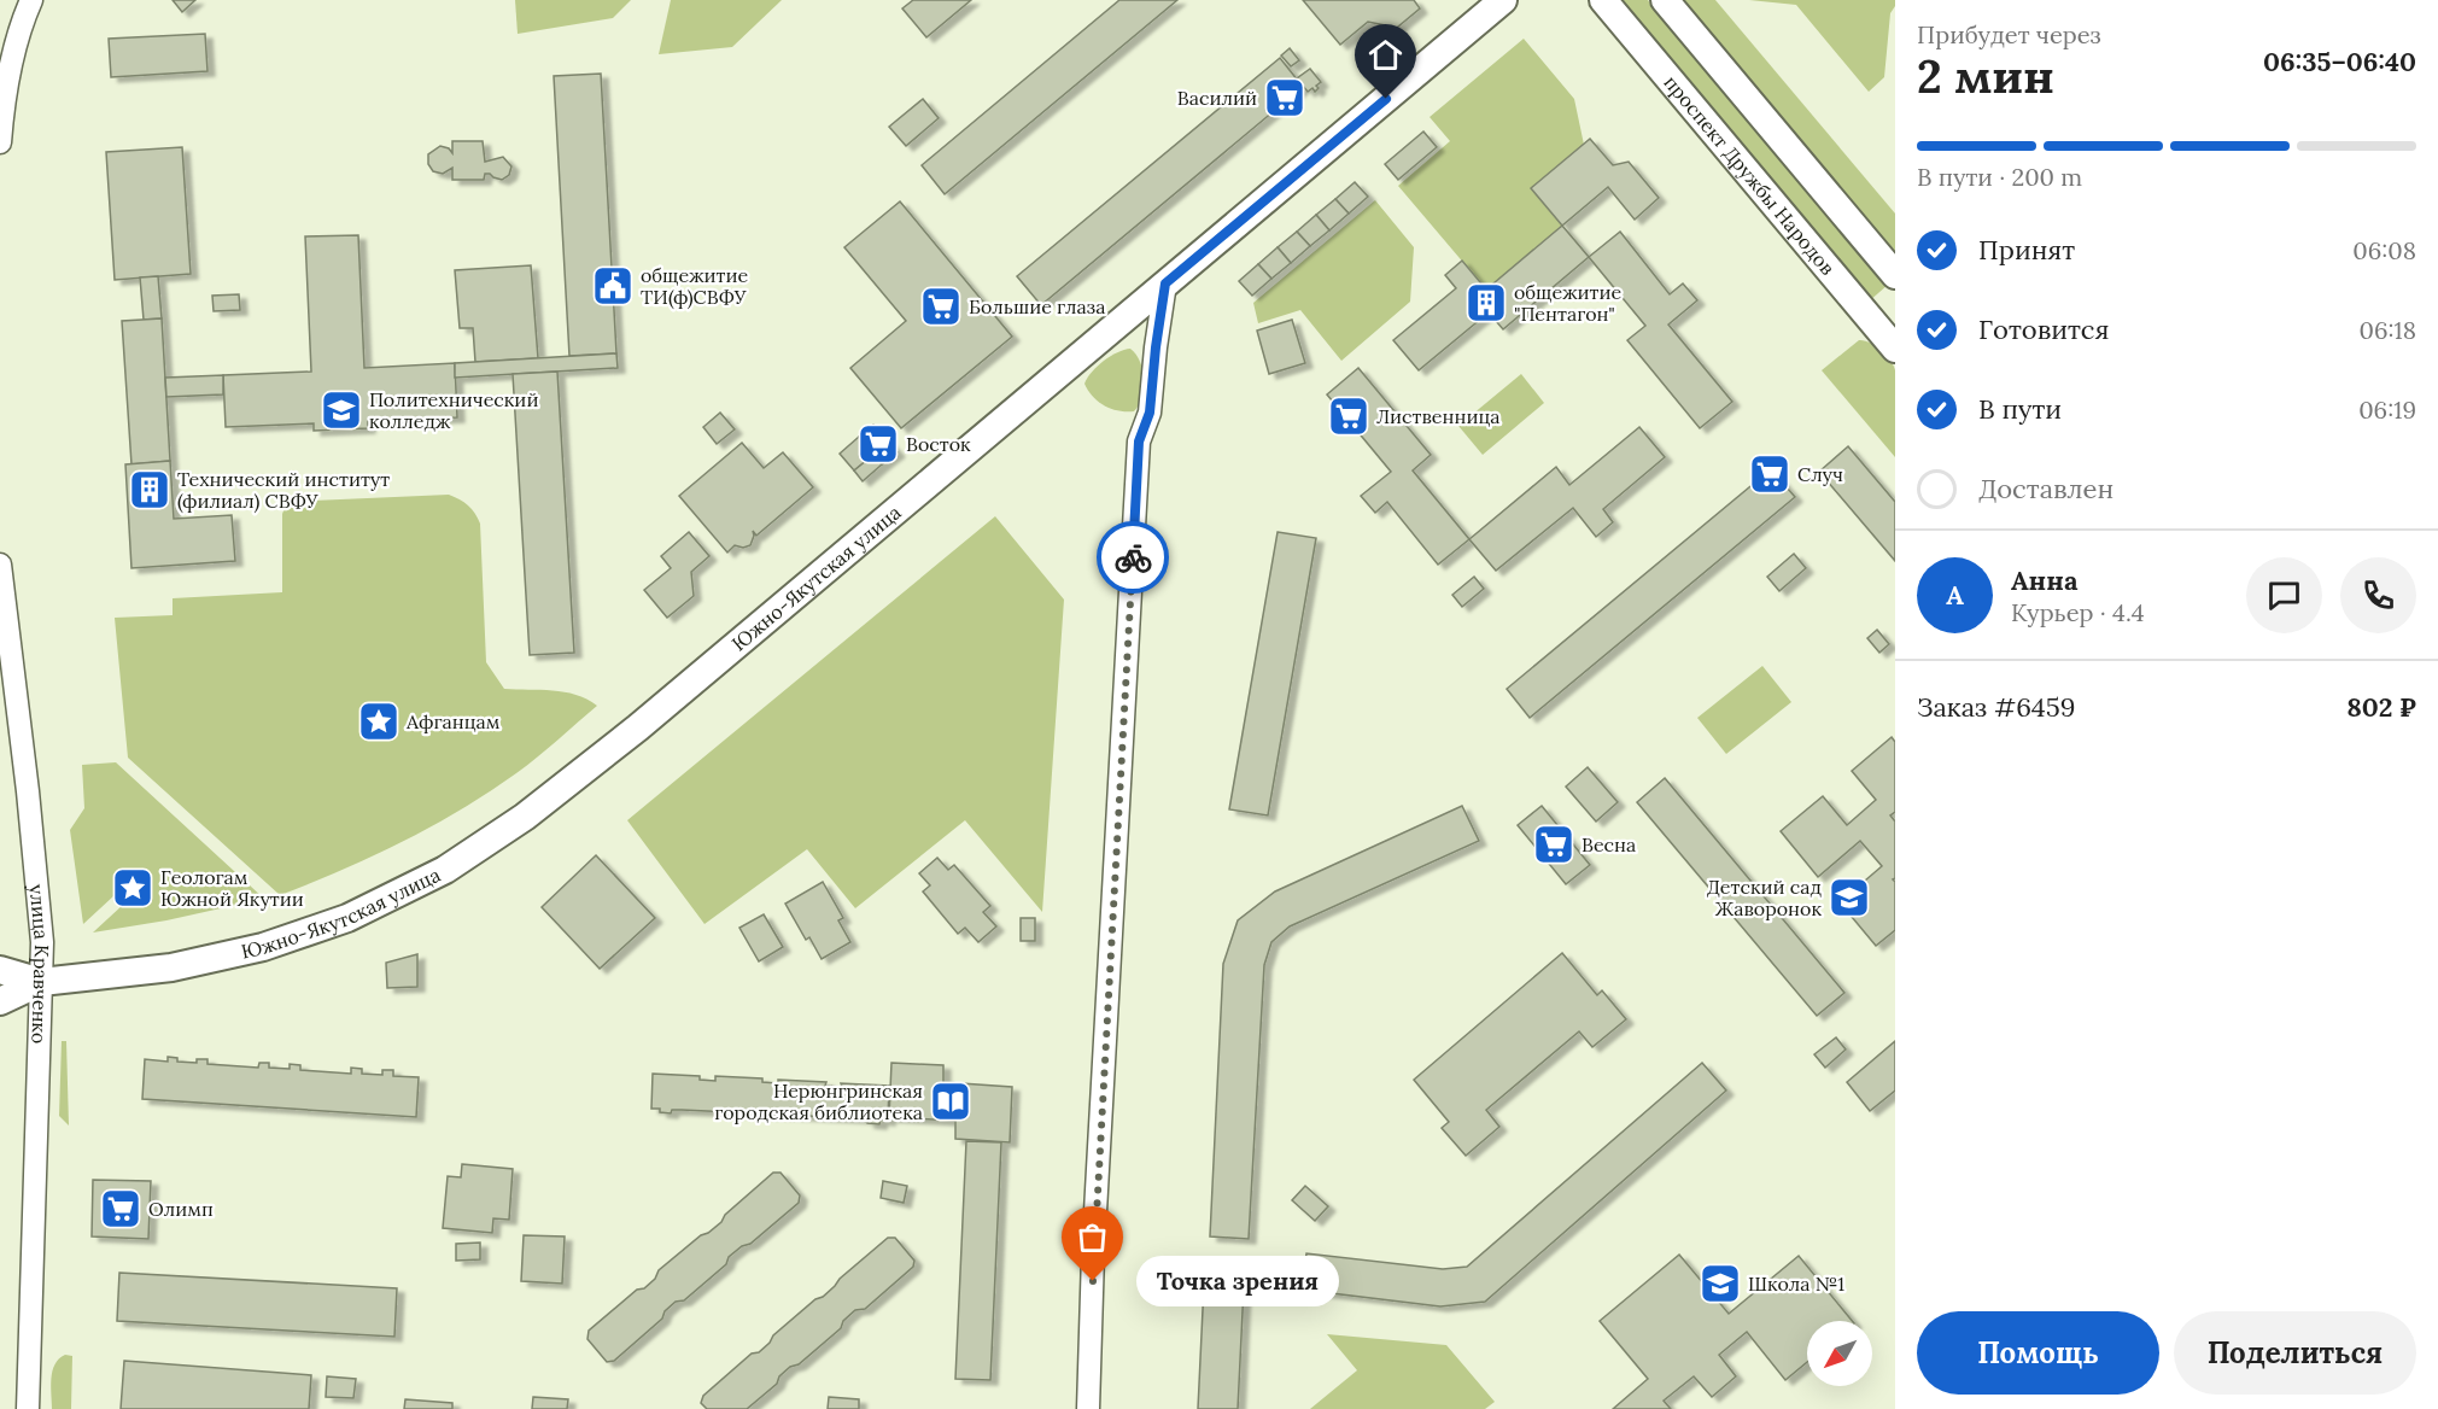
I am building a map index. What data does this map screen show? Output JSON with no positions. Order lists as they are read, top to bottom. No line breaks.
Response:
{"streets":{"street":["проспект Дружбы Народов","Южно-Якутская улица","улица Кравченко"]},"crossings":[["Южно-Якутская улица","улица Кравченко"]],"places":{"supermarket":["Василий","Большие глаза","Лиственница","Восток","Случ","Весна","Олимп"],"public building":["общежитие ТИ(ф)СВФУ"],"building":["общежитие \"Пентагон\"","Технический институт (филиал) СВФУ"],"school or university":["Политехнический колледж","Детский сад Жаворонок","Школа №1"],"place":["Афганцам","Геологам Южной Якутии"],"library":["Нерюнгринская городская библиотека"],"other":["Точка зрения"]},"north":"bottom left","page":{"heading":["2 мин","Прибудет через","06:35–06:40"],"panel":["Анна","Курьер · 4.4","Заказ #6459","802 ₽"],"bar":"В пути · 200 m","list":[["Принят","06:08"],["Готовится","06:18"],["В пути","06:19"],"Доставлен"],"round":"А","bubble":"Точка зрения","buttons":["Помощь","Поделиться"]}}
